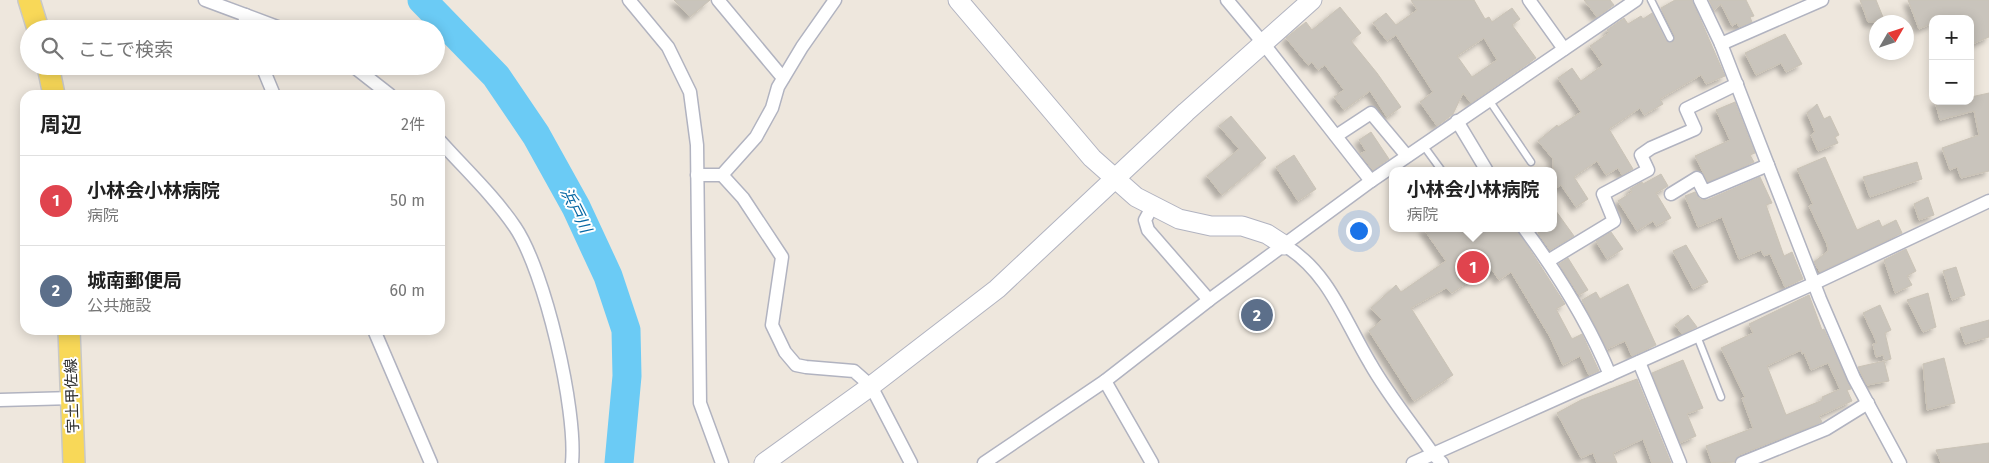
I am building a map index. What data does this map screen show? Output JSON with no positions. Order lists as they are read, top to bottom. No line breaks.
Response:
{"streets":{"main road":["宇土甲佐線"]},"water":["浜戸川"],"north":"top right","page":{"map_buttons":["+","−"],"search":"ここで検索","heading":["周辺","2件"],"list":[{"mark":"1","name":"小林会小林病院","note":"病院","value":"50 m"},{"mark":"2","name":"城南郵便局","note":"公共施設","value":"60 m"}],"popup":["小林会小林病院","病院"],"pins":["1","2"]}}
